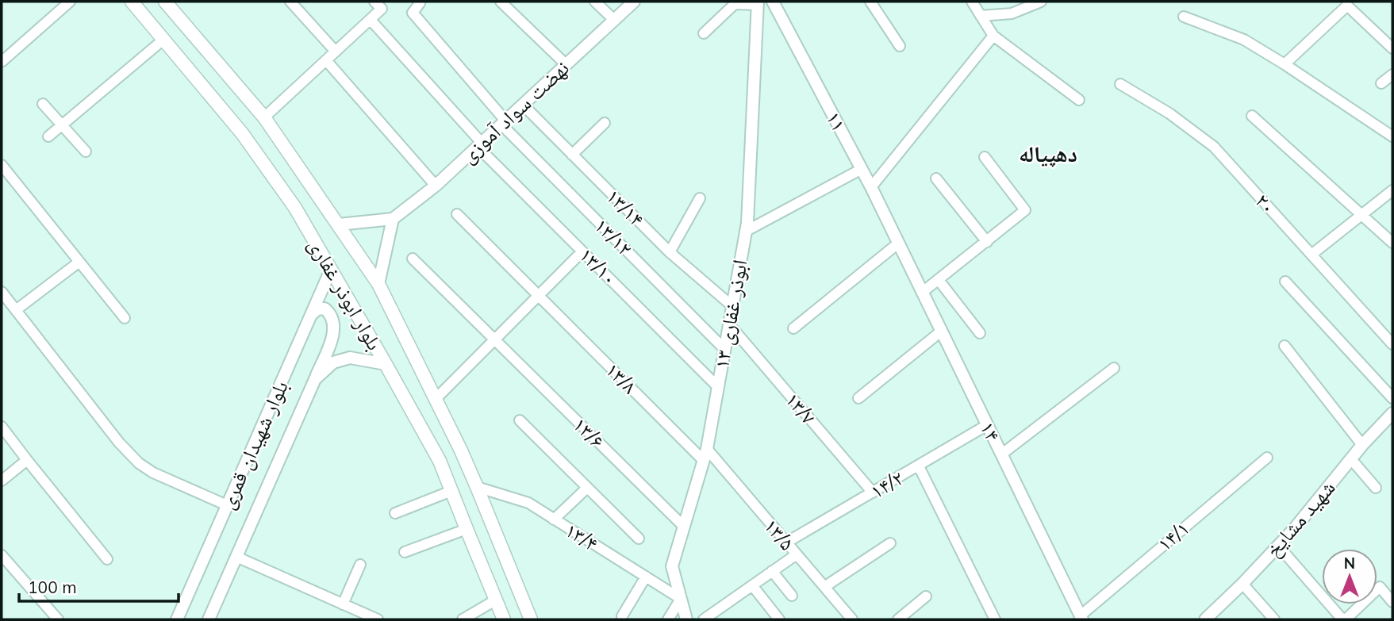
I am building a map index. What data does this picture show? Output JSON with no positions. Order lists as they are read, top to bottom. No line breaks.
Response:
{"streets":{"main road":["بلوار ابوذر غفاری"],"street":["نهضت سواد آموزی","۱۱","۲۰","۱۳/۱۴","۱۳/۱۲","۱۳/۱۰","۱۳ ابوذر غفاری","۱۳/۸","۱۳/۷","۱۴","۱۳/۶","بلوار شهیدان قمری","۱۴/۲","شهید مشایخ","۱۳/۵","۱۴/۱","۱۳/۴"]},"crossings":[["نهضت سواد آموزی","۱۳/۱۴"],["نهضت سواد آموزی","۱۳/۱۲"],["نهضت سواد آموزی","۱۳/۱۰"],["۱۱","۱۴"],["۱۳/۱۴","۱۳ ابوذر غفاری"],["۱۳/۱۲","۱۳ ابوذر غفاری"],["۱۳/۱۰","۱۳ ابوذر غفاری"],["بلوار ابوذر غفاری","بلوار شهیدان قمری"],["بلوار ابوذر غفاری","۱۳/۴"],["۱۳ ابوذر غفاری","۱۳/۸"],["۱۳ ابوذر غفاری","۱۳/۷"],["۱۳ ابوذر غفاری","۱۳/۶"],["۱۳ ابوذر غفاری","۱۳/۵"],["۱۳ ابوذر غفاری","۱۳/۴"],["۱۳/۷","۱۴/۲"],["۱۴","۱۴/۲"],["۱۴","۱۴/۱"],["۱۴/۲","۱۳/۵"]],"districts":["دهپیاله"],"scale_bar":"100 m","north":"top"}
